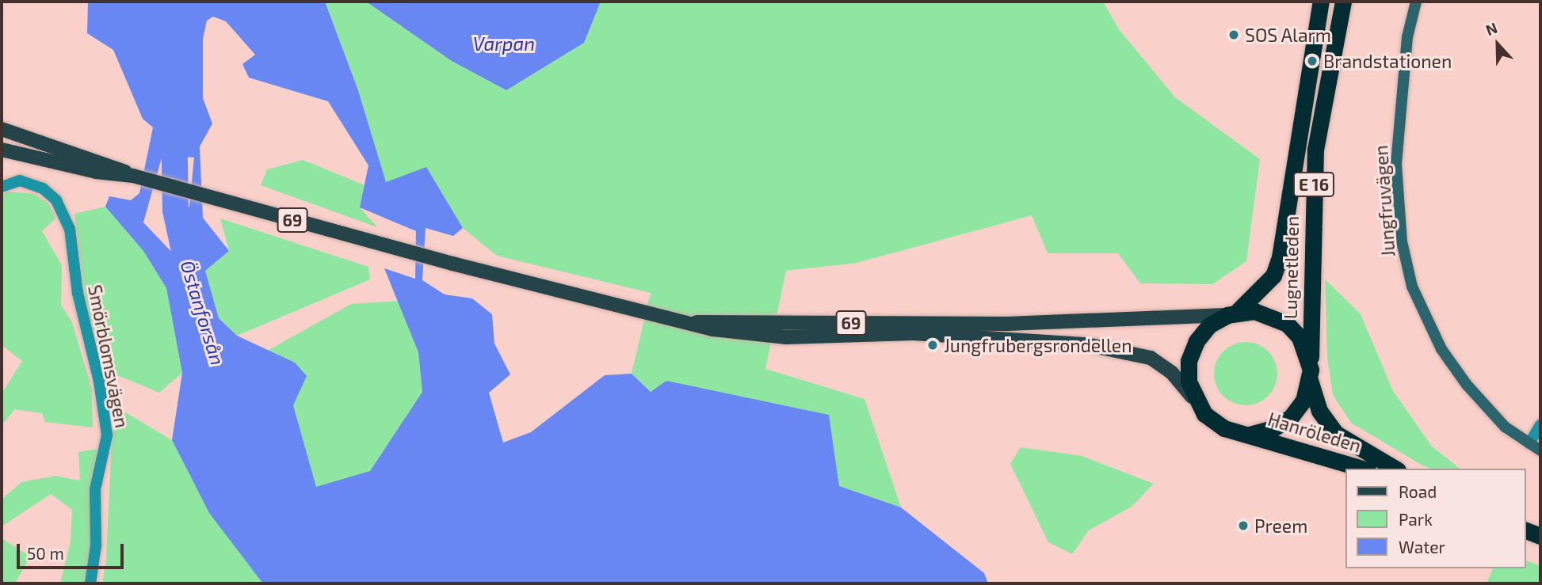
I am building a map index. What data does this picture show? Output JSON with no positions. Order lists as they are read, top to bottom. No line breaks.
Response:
{"streets":{"highway":["E 16","Lugnetleden","Hanröleden"],"main road":["69"],"street":["Jungfruvägen","Smörblomsvägen"]},"crossings":[["E 16","69"],["E 16","Lugnetleden"],["E 16","Hanröleden"],["69","Lugnetleden"],["69","Hanröleden"],["Lugnetleden","Hanröleden"]],"water":["Varpan","Östanforsån"],"places":["SOS Alarm","Brandstationen","Jungfrubergsrondellen","Preem"],"legend":["Road","Park","Water"],"scale_bar":"50 m","north":"top"}
